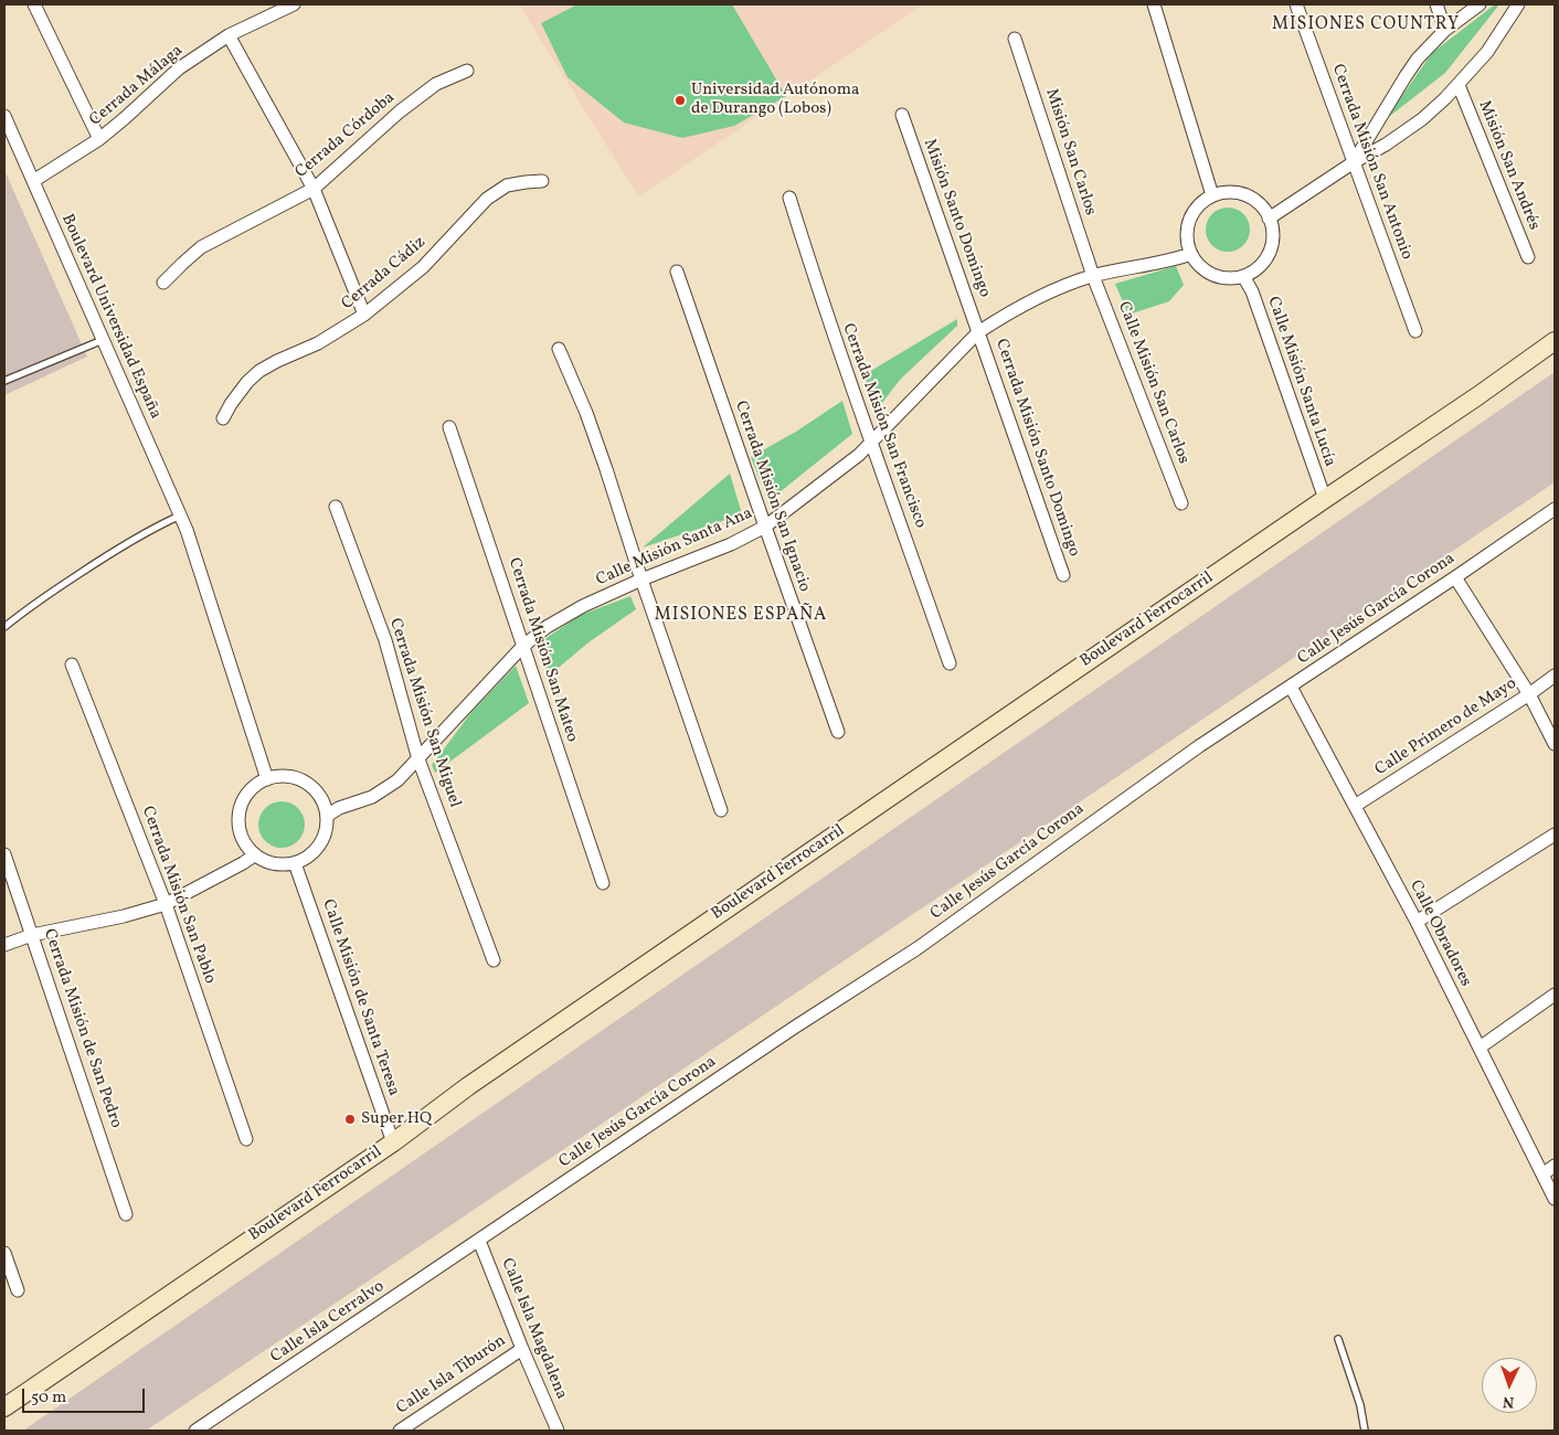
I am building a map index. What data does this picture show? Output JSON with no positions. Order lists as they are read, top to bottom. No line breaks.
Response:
{"streets":{"main road":["Boulevard Ferrocarril"],"street":["Cerrada Málaga","Cerrada Córdoba","Misión San Carlos","Cerrada Misión San Antonio","Misión San Andrés","Misión Santo Domingo","Cerrada Cádiz","Boulevard Universidad España","Calle Misión Santa Lucía","Calle Misión San Carlos","Cerrada Misión San Francisco","Cerrada Misión Santo Domingo","Cerrada Misión San Ignacio","Calle Misión Santa Ana","Calle Jesús García Corona","Cerrada Misión San Mateo","Cerrada Misión San Miguel","Calle Primero de Mayo","Cerrada Misión San Pablo","Calle Obradores","Calle Misión de Santa Teresa","Cerrada Misión de San Pedro","Calle Isla Cerralvo","Calle Isla Magdalena","Calle Isla Tiburón"]},"crossings":[["Cerrada Málaga","Boulevard Universidad España"],["Misión San Carlos","Calle Misión San Carlos"],["Misión San Carlos","Calle Misión Santa Ana"],["Misión Santo Domingo","Cerrada Misión Santo Domingo"],["Misión Santo Domingo","Calle Misión Santa Ana"],["Boulevard Universidad España","Calle Misión Santa Ana"],["Boulevard Universidad España","Calle Misión de Santa Teresa"],["Calle Misión Santa Lucía","Calle Misión Santa Ana"],["Calle Misión Santa Lucía","Boulevard Ferrocarril"],["Calle Misión San Carlos","Calle Misión Santa Ana"],["Cerrada Misión San Francisco","Calle Misión Santa Ana"],["Cerrada Misión Santo Domingo","Calle Misión Santa Ana"],["Cerrada Misión San Ignacio","Calle Misión Santa Ana"],["Calle Misión Santa Ana","Cerrada Misión San Mateo"],["Calle Misión Santa Ana","Cerrada Misión San Miguel"],["Calle Misión Santa Ana","Calle Misión de Santa Teresa"],["Calle Jesús García Corona","Calle Obradores"],["Calle Jesús García Corona","Calle Isla Cerralvo"],["Calle Jesús García Corona","Calle Isla Magdalena"],["Boulevard Ferrocarril","Calle Misión de Santa Teresa"],["Calle Primero de Mayo","Calle Obradores"],["Calle Isla Cerralvo","Calle Isla Magdalena"],["Calle Isla Magdalena","Calle Isla Tiburón"]],"districts":["MISIONES COUNTRY","MISIONES ESPAÑA"],"places":["Universidad Autónoma de Durango (Lobos)","Super HQ"],"scale_bar":"50 m","north":"bottom"}
